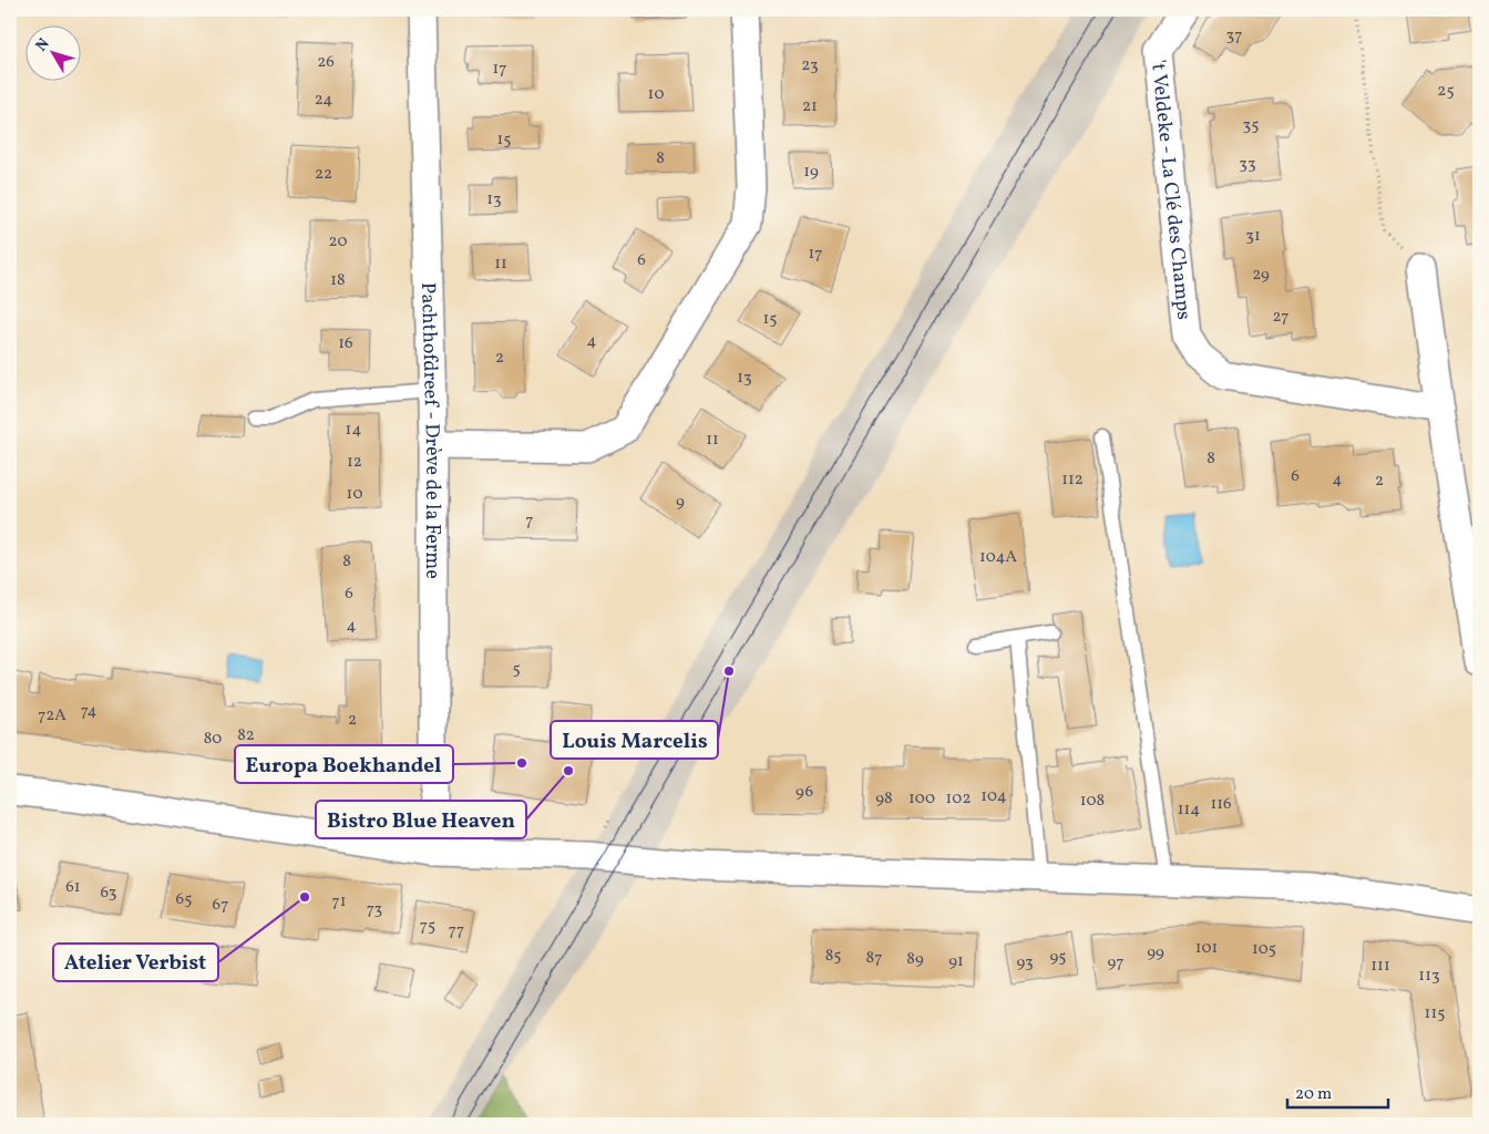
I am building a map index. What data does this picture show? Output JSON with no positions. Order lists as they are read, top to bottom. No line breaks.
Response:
{"streets":{"street":["'t Veldeke - La Clé des Champs","Pachthofdreef - Drève de la Ferme"]},"places":["Louis Marcelis","Europa Boekhandel","Bistro Blue Heaven","Atelier Verbist"],"house_numbers":["37","26","23","17","25","10","24","21","35","15","8","33","19","22","13","31","20","17","6","11","29","18","27","15","4","16","2","13","14","11","8","12","6","112","4","2","10","9","7","104A","8","6","4","5","74","72A","2","82","80","96","104","98","100","102","108","116","114","61","63","65","71","67","73","75","77","101","105","99","85","95","87","89","91","93","97","111","113","115"],"scale_bar":"20 m","north":"top left"}
